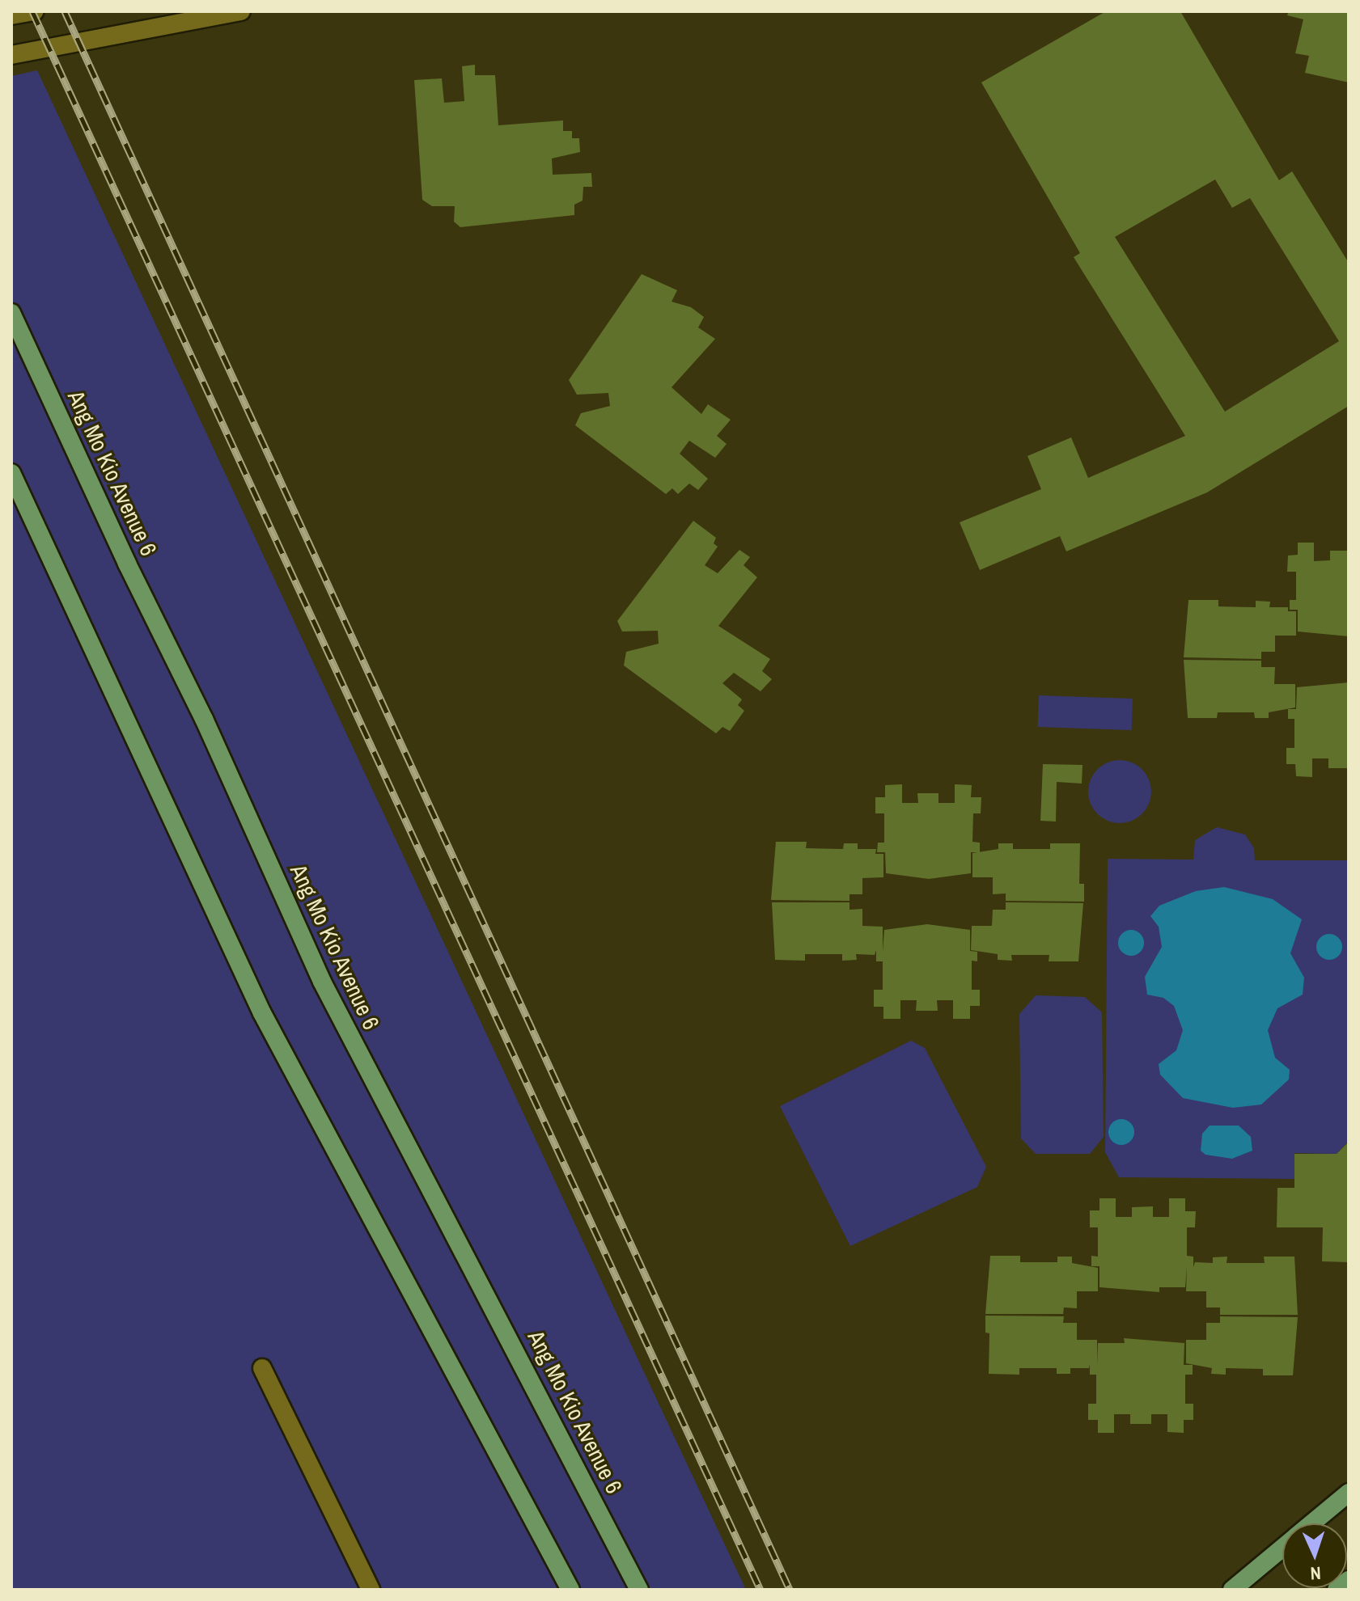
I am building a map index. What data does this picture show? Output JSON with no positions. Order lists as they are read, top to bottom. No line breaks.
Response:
{"streets":{"main road":["Ang Mo Kio Avenue 6"]},"north":"bottom"}
